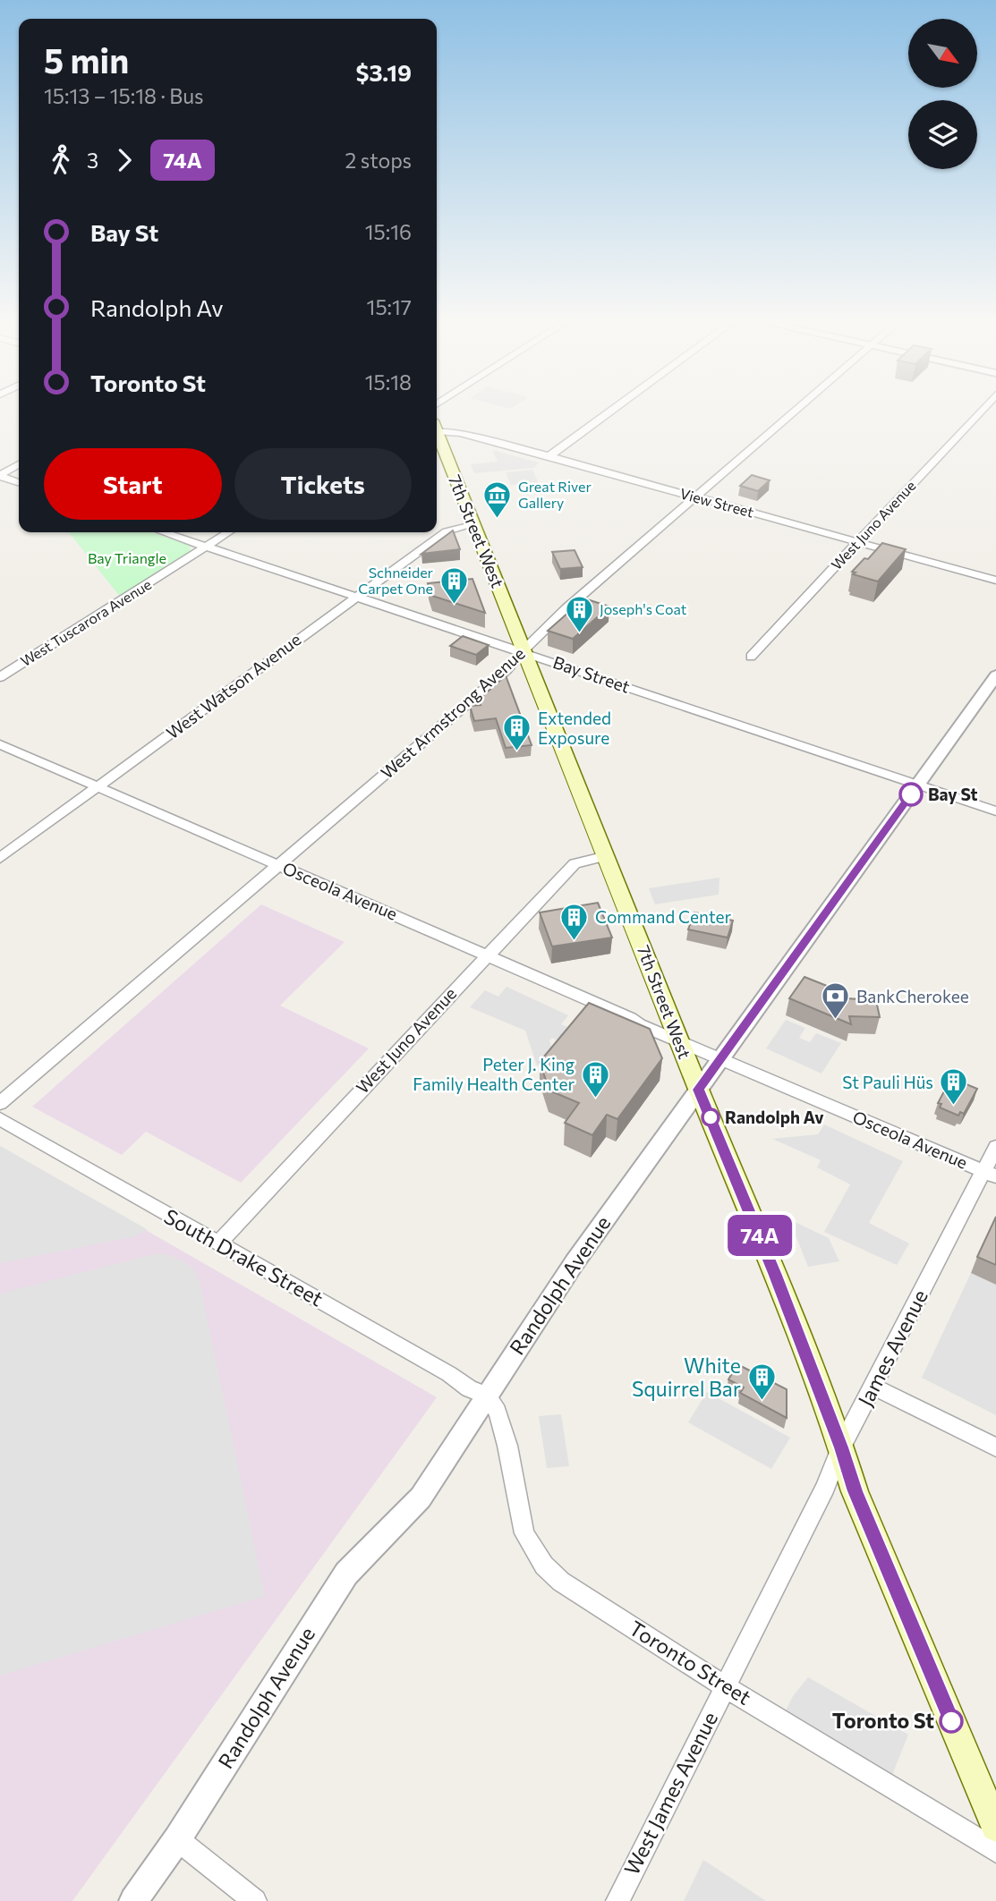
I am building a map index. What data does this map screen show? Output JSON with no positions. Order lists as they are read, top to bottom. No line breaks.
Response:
{"streets":{"main road":["7th Street West"],"street":["View Street","West Juno Avenue","West Tuscarora Avenue","Bay Street","West Watson Avenue","West Armstrong Avenue","Osceola Avenue","South Drake Street","Randolph Avenue","James Avenue","Toronto Street","West James Avenue"]},"crossings":[["View Street","West Juno Avenue"],["View Street","West Armstrong Avenue"],["West Juno Avenue","7th Street West"],["West Juno Avenue","Osceola Avenue"],["West Juno Avenue","South Drake Street"],["7th Street West","Bay Street"],["7th Street West","West Watson Avenue"],["7th Street West","West Armstrong Avenue"],["7th Street West","Osceola Avenue"],["7th Street West","Randolph Avenue"],["7th Street West","James Avenue"],["West Tuscarora Avenue","Bay Street"],["Bay Street","West Watson Avenue"],["Bay Street","West Armstrong Avenue"],["Bay Street","Randolph Avenue"],["West Watson Avenue","Osceola Avenue"],["West Armstrong Avenue","Osceola Avenue"],["Osceola Avenue","Randolph Avenue"],["Osceola Avenue","James Avenue"],["South Drake Street","Randolph Avenue"],["South Drake Street","Toronto Street"],["Randolph Avenue","Toronto Street"],["James Avenue","Toronto Street"],["James Avenue","West James Avenue"],["Toronto Street","West James Avenue"]],"parks":["Bay Triangle"],"places":{"museum":["Great River Gallery"],"building":["Schneider Carpet One","Joseph's Coat","Extended Exposure","Command Center","Peter J. King Family Health Center","St Pauli Hüs","White Squirrel Bar"],"other":["Bay St","Randolph Av","Toronto St"],"bank":["BankCherokee"]},"lines":["bus line 74A"],"north":"bottom right","page":{"on_map":"74A","heading":["5 min","15:13 – 15:18 · Bus","$3.19"],"legs":["3","74A","2 stops"],"list":[{"name":"Bay St","value":"15:16"},{"name":"Randolph Av","value":"15:17"},{"name":"Toronto St","value":"15:18"}],"buttons":["Start","Tickets"]}}
